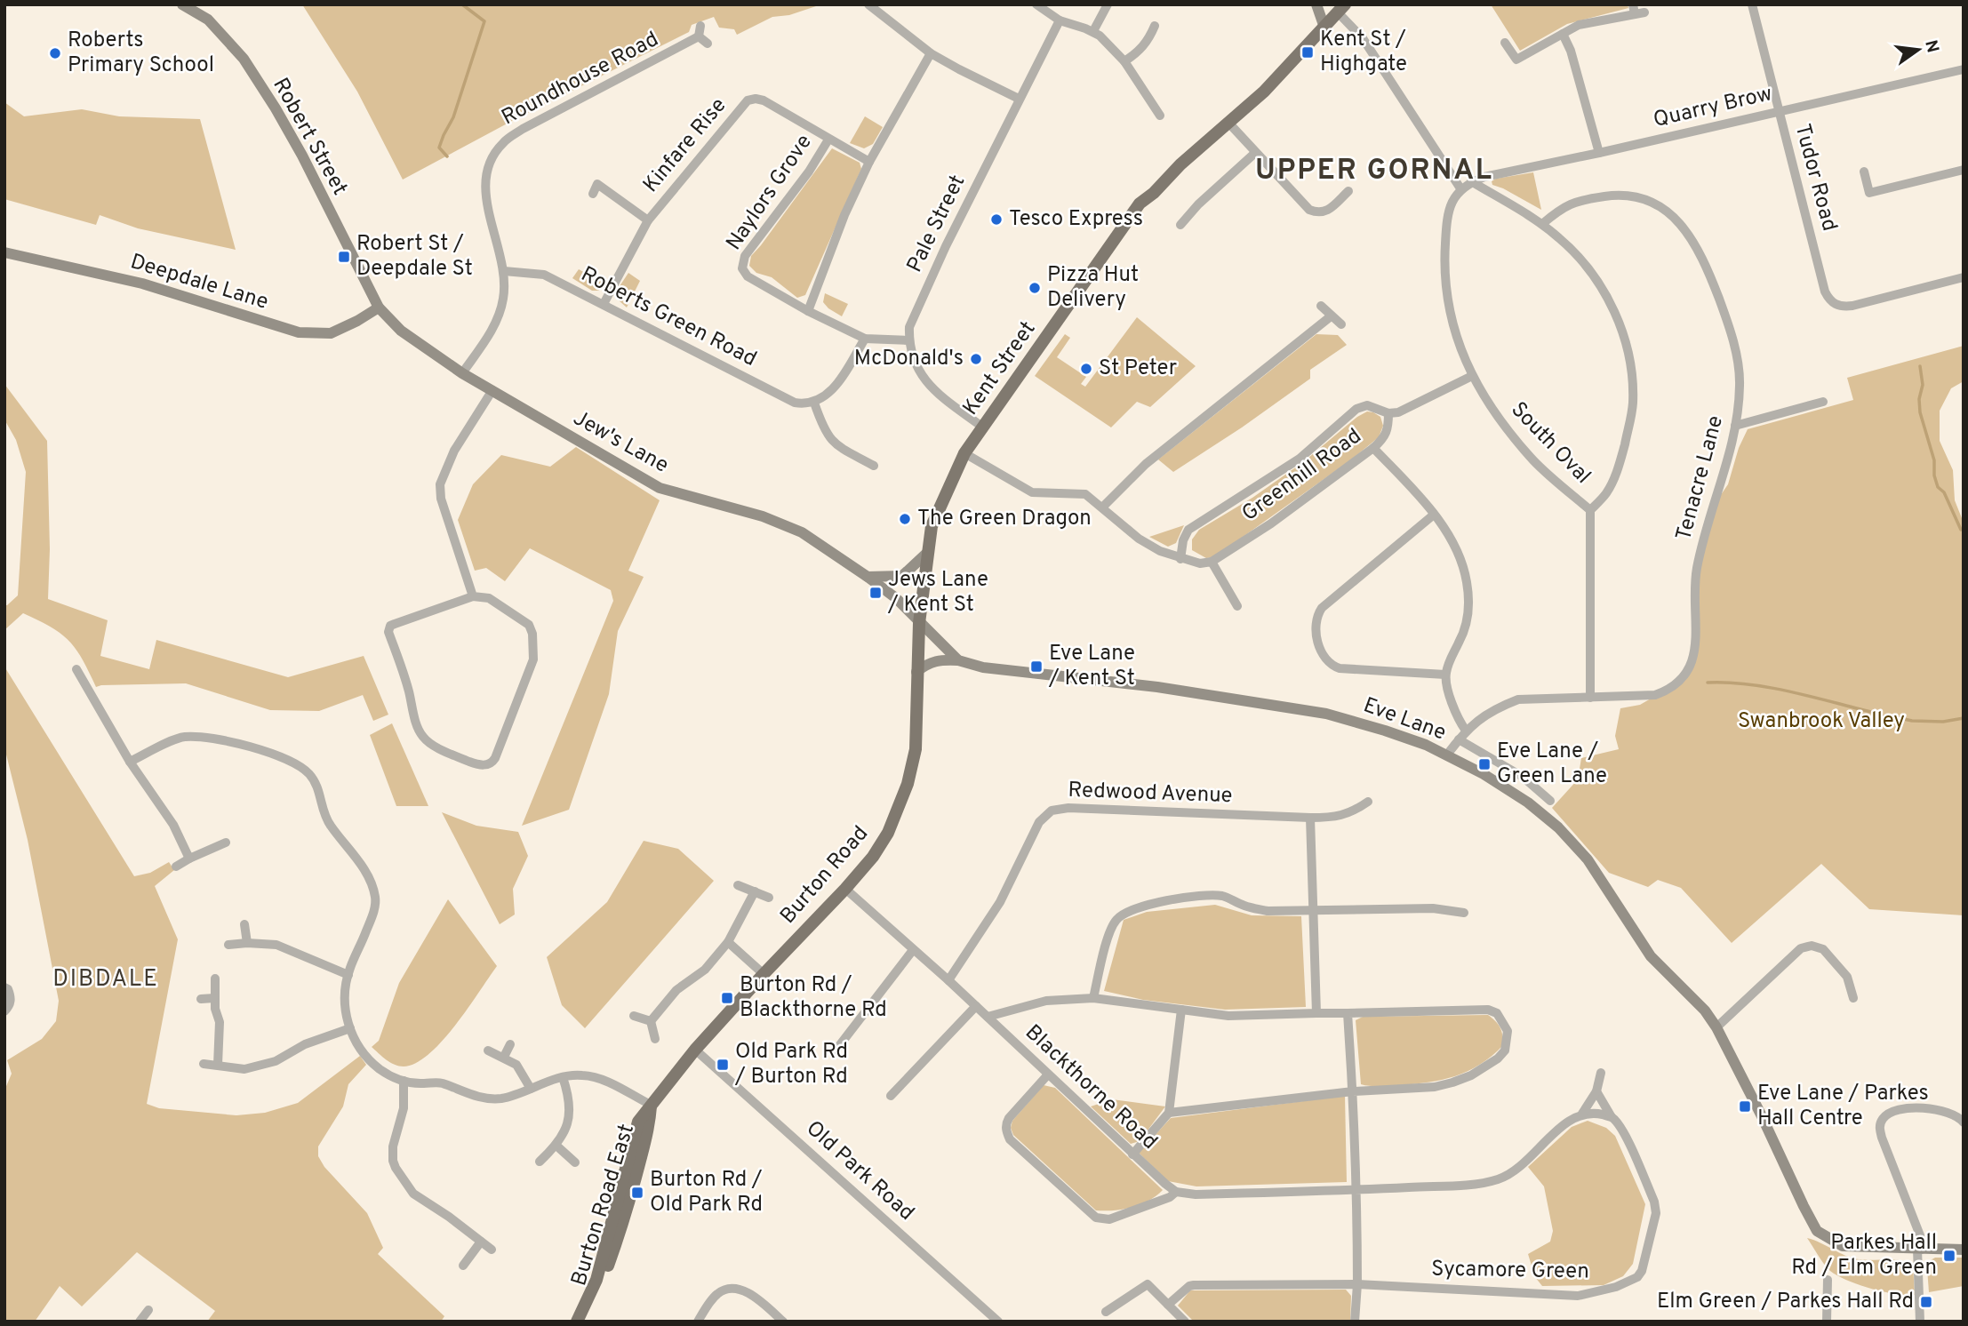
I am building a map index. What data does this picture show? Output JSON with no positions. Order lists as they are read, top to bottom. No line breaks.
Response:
{"streets":{"main road":["Kent Street","Burton Road","Burton Road East"],"street":["Roundhouse Road","Quarry Brow","Robert Street","Kinfare Rise","Tudor Road","Naylors Grove","Pale Street","Deepdale Lane","Roberts Green Road","Jew's Lane","South Oval","Greenhill Road","Tenacre Lane","Eve Lane","Redwood Avenue","Blackthorne Road","Old Park Road","Sycamore Green"]},"crossings":[["Roundhouse Road","Roberts Green Road"],["Roundhouse Road","Jew's Lane"],["Quarry Brow","Tudor Road"],["Quarry Brow","South Oval"],["Robert Street","Deepdale Lane"],["Robert Street","Jew's Lane"],["Kinfare Rise","Naylors Grove"],["Kinfare Rise","Roberts Green Road"],["Naylors Grove","Pale Street"],["Deepdale Lane","Jew's Lane"],["Kent Street","Jew's Lane"],["Kent Street","Eve Lane"],["Kent Street","Burton Road"],["Jew's Lane","Eve Lane"],["Jew's Lane","Burton Road"],["Eve Lane","Burton Road"],["Redwood Avenue","Blackthorne Road"],["Burton Road","Blackthorne Road"],["Burton Road","Old Park Road"],["Burton Road","Burton Road East"]],"districts":["UPPER GORNAL","DIBDALE"],"parks":["Swanbrook Valley"],"places":{"transit":["Kent St / Highgate","Robert St / Deepdale St","Jews Lane / Kent St","Eve Lane / Kent St","Eve Lane / Green Lane","Burton Rd / Blackthorne Rd","Old Park Rd / Burton Rd","Eve Lane / Parkes Hall Centre","Burton Rd / Old Park Rd","Parkes Hall Rd / Elm Green","Elm Green / Parkes Hall Rd"],"other":["Roberts Primary School","Tesco Express","Pizza Hut Delivery","McDonald's","St Peter","The Green Dragon"]},"north":"right"}
